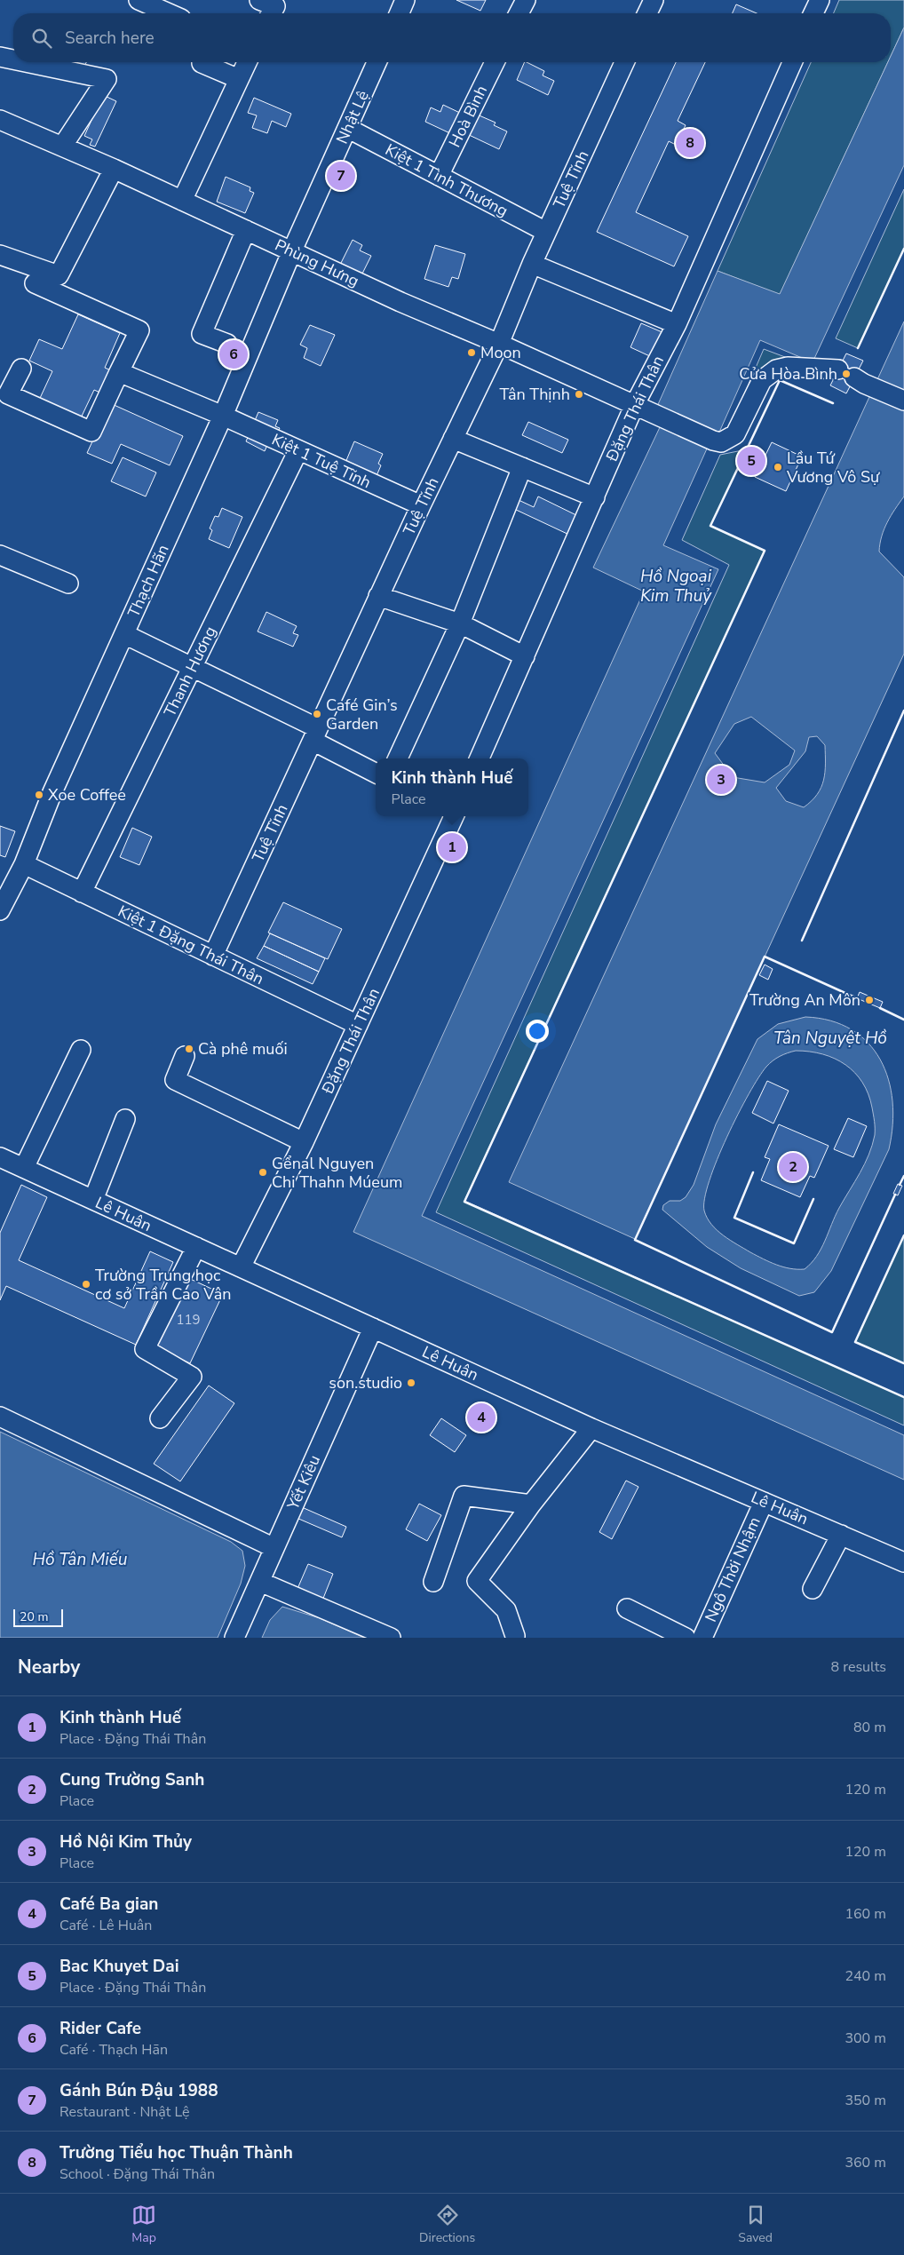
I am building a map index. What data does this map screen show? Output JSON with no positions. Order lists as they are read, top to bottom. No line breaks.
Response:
{"streets":{"street":["Hoà Bình","Nhật Lệ","Tuệ Tĩnh","Kiệt 1 Tình Thương","Phùng Hưng","Đặng Thái Thân","Kiệt 1 Tuệ Tĩnh","Thạch Hãn","Thanh Hương","Kiệt 1 Đặng Thái Thân","Lê Huân","Yết Kiêu","Ngô Thời Nhậm"]},"crossings":[["Hoà Bình","Kiệt 1 Tình Thương"],["Nhật Lệ","Kiệt 1 Tình Thương"],["Nhật Lệ","Phùng Hưng"],["Nhật Lệ","Thạch Hãn"],["Tuệ Tĩnh","Kiệt 1 Tình Thương"],["Tuệ Tĩnh","Phùng Hưng"],["Tuệ Tĩnh","Kiệt 1 Tuệ Tĩnh"],["Tuệ Tĩnh","Kiệt 1 Đặng Thái Thân"],["Phùng Hưng","Đặng Thái Thân"],["Phùng Hưng","Thạch Hãn"],["Đặng Thái Thân","Kiệt 1 Đặng Thái Thân"],["Đặng Thái Thân","Lê Huân"],["Kiệt 1 Tuệ Tĩnh","Thạch Hãn"],["Kiệt 1 Tuệ Tĩnh","Thanh Hương"],["Thạch Hãn","Kiệt 1 Đặng Thái Thân"],["Thanh Hương","Kiệt 1 Đặng Thái Thân"],["Lê Huân","Yết Kiêu"],["Lê Huân","Ngô Thời Nhậm"]],"water":["Hồ Ngoại Kim Thuỷ","Tân Nguyệt Hồ","Hồ Tân Miếu"],"places":["Moon","Cửa Hòa Bình","Tân Thịnh","Lầu Tứ Vương Vô Sự","Café Gin’s Garden","Xoe Coffee","Trường An Môn","Cà phê muối","Gểnal Nguyen Chi Thahn Múeum","Trường Trung học cơ sở Trần Cao Vân","son.studio"],"house_numbers":["119"],"scale_bar":"20 m","page":{"search":"Search here","pins":["8","7","6","5","3","1","2","4"],"popup":["Kinh thành Huế","Place"],"scale":"20 m","heading":["Nearby","8 results"],"list":[{"mark":"1","name":"Kinh thành Huế","note":"Place · Đặng Thái Thân","value":"80 m"},{"mark":"2","name":"Cung Trường Sanh","note":"Place","value":"120 m"},{"mark":"3","name":"Hồ Nội Kim Thủy","note":"Place","value":"120 m"},{"mark":"4","name":"Café Ba gian","note":"Café · Lê Huân","value":"160 m"},{"mark":"5","name":"Bac Khuyet Dai","note":"Place · Đặng Thái Thân","value":"240 m"},{"mark":"6","name":"Rider Cafe","note":"Café · Thạch Hãn","value":"300 m"},{"mark":"7","name":"Gánh Bún Đậu 1988","note":"Restaurant · Nhật Lệ","value":"350 m"},{"mark":"8","name":"Trường Tiểu học Thuận Thành","note":"School · Đặng Thái Thân","value":"360 m"}],"nav":["Map","Directions","Saved"]}}
